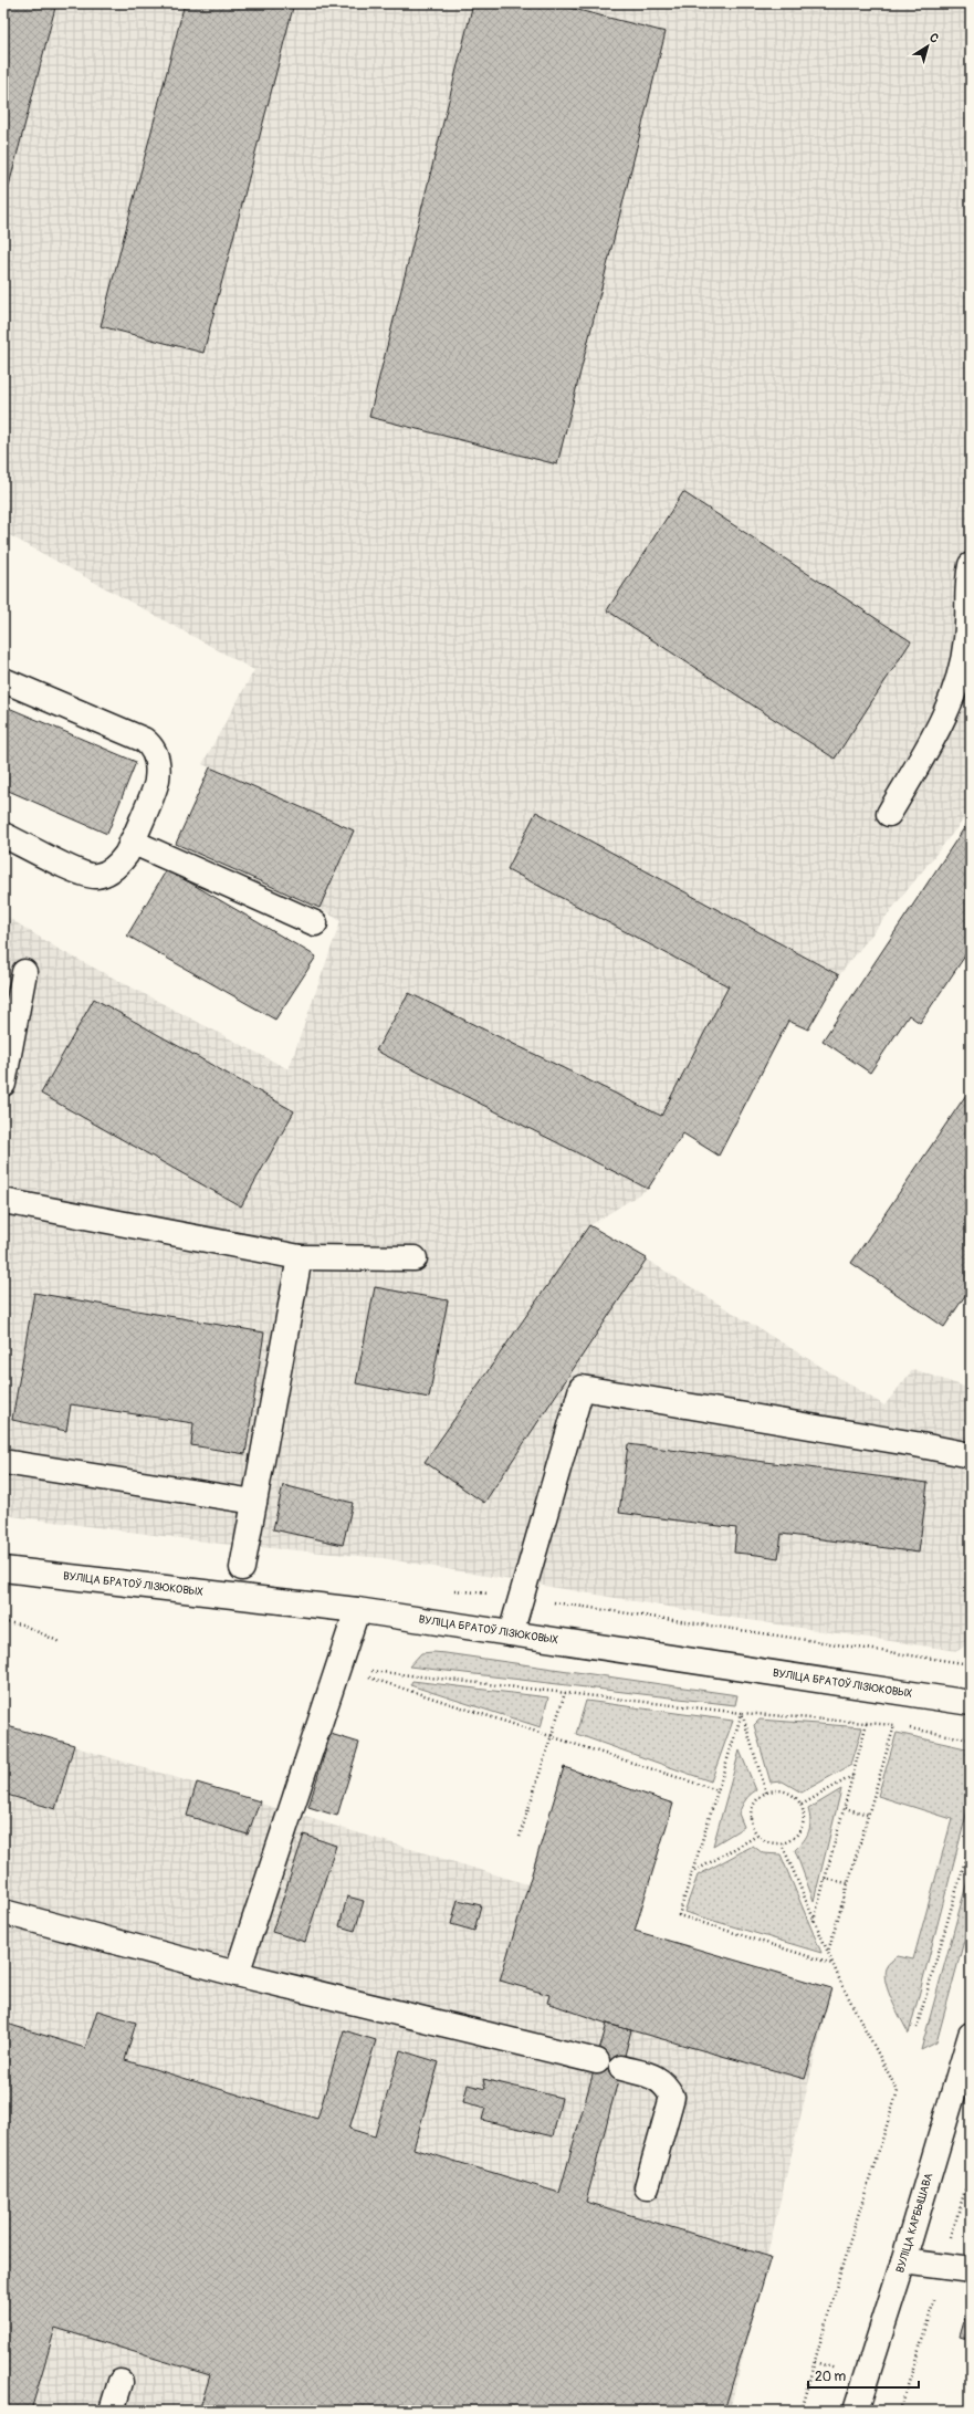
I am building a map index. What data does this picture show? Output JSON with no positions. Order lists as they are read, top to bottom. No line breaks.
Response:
{"streets":{"street":["ВУЛІЦА БРАТОЎ ЛІЗЮКОВЫХ","ВУЛІЦА КАРБЫШАВА"]},"scale_bar":"20 m","north":"top right"}
